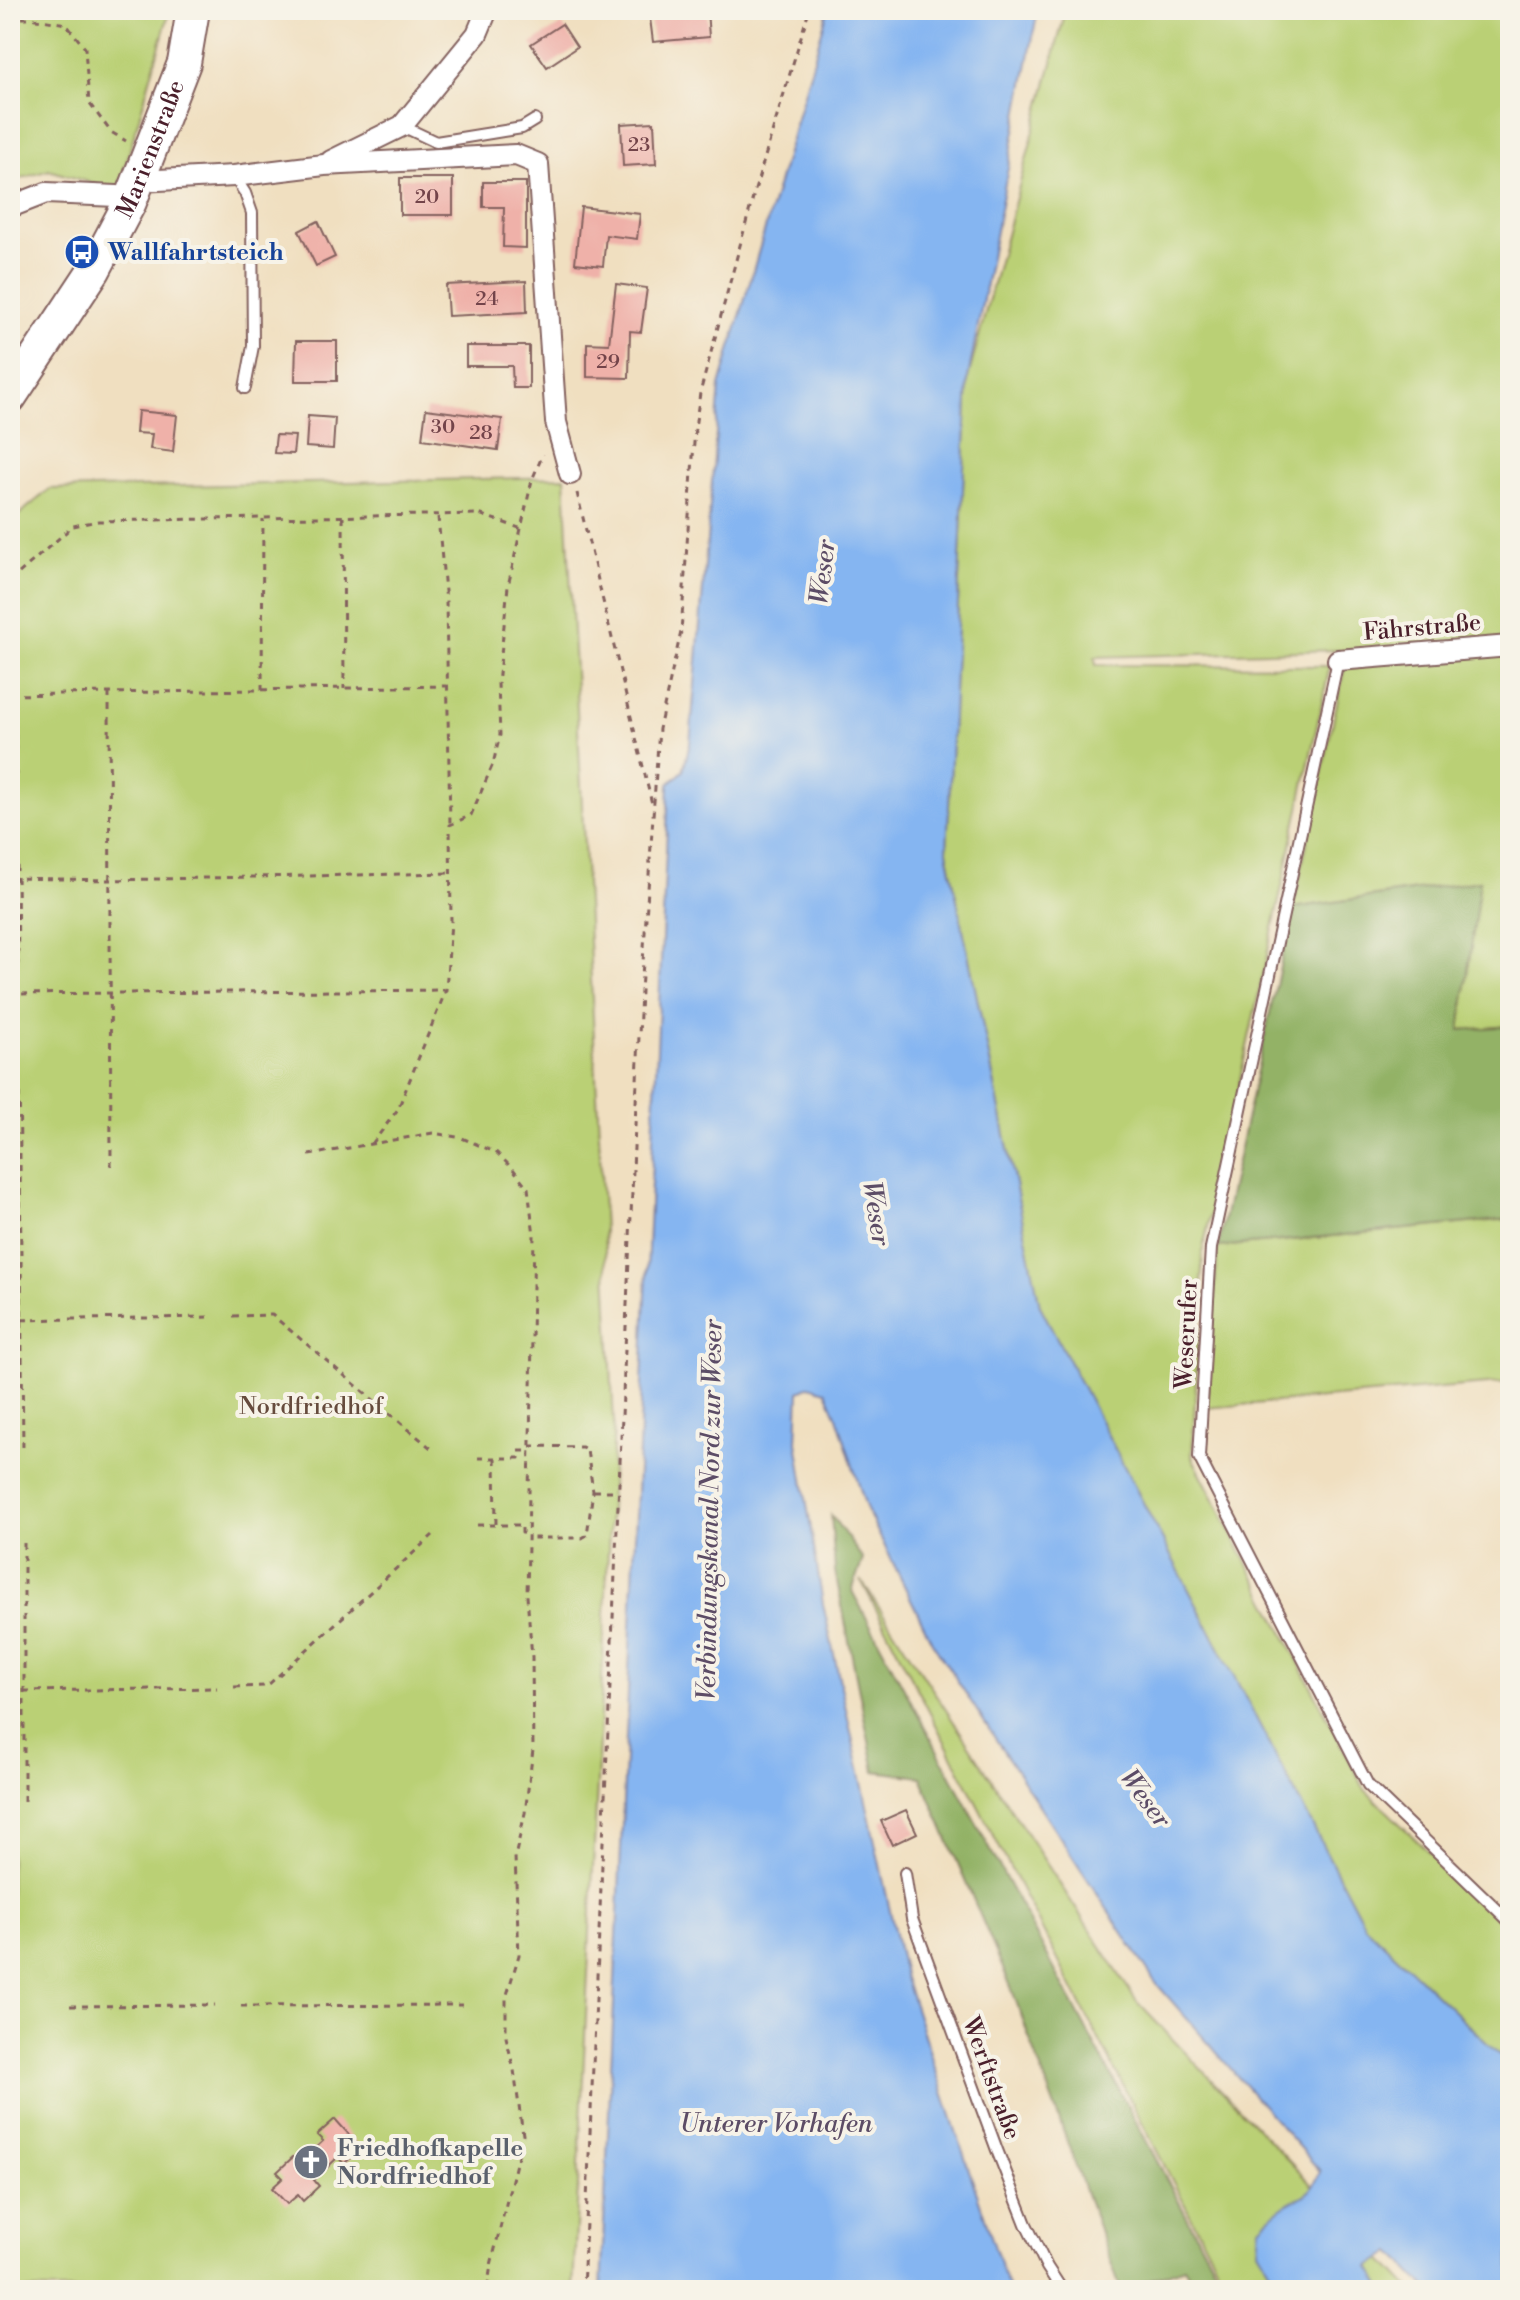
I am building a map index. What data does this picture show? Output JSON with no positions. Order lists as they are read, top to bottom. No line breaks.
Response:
{"streets":{"main road":["Marienstraße"],"street":["Fährstraße"],"lane":["Weserufer","Werftstraße"]},"crossings":[["Fährstraße","Weserufer"]],"water":["Weser","Verbindungskanal Nord zur Weser","Unterer Vorhafen"],"parks":["Nordfriedhof"],"places":{"bus stop":["Wallfahrtsteich"],"church":["Friedhofkapelle Nordfriedhof"]},"house_numbers":["23","20","24","29","30","28"]}
